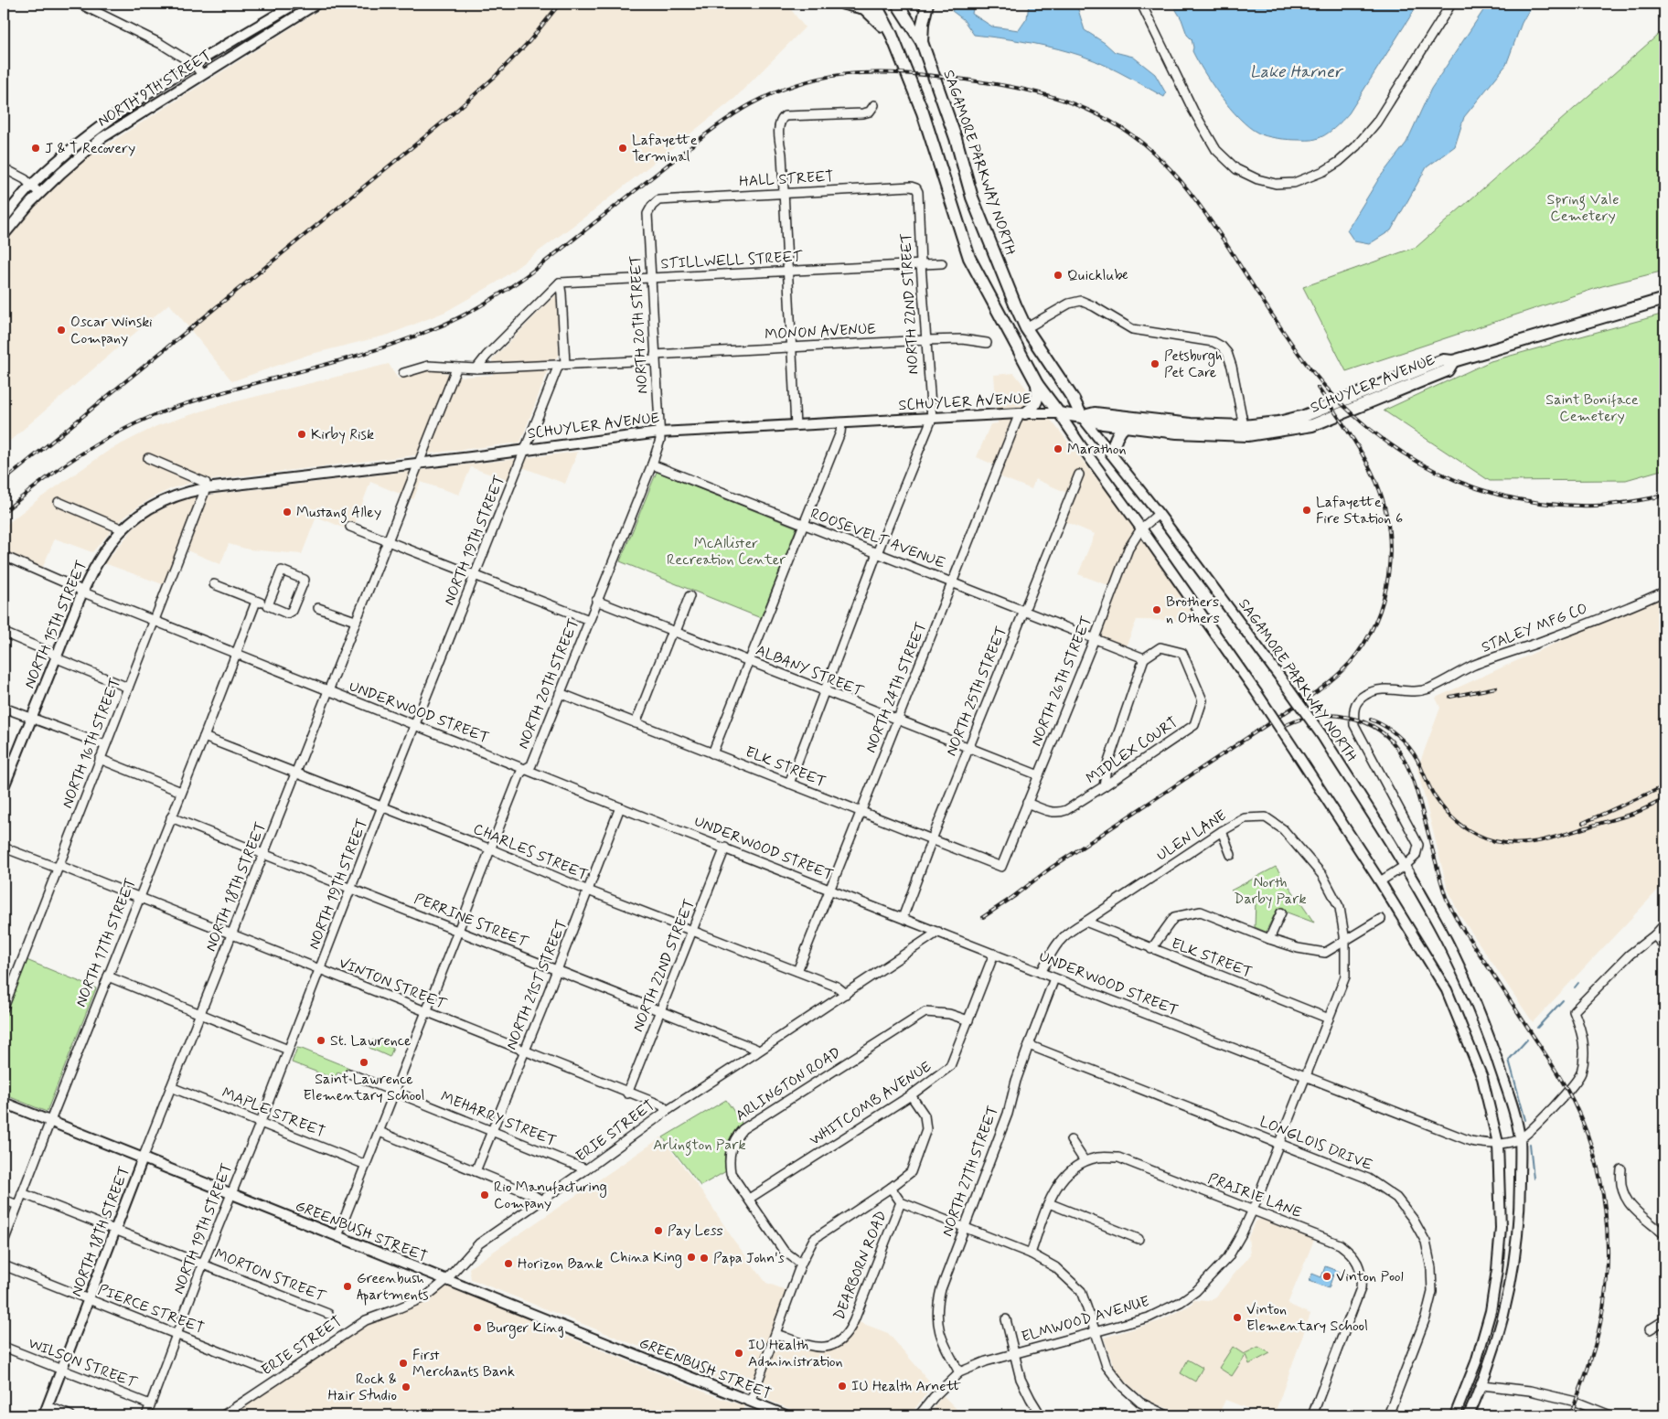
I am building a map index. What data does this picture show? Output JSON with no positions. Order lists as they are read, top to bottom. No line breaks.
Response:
{"streets":{"highway":["SAGAMORE PARKWAY NORTH","SCHUYLER AVENUE"],"main road":["NORTH 9TH STREET","NORTH 15TH STREET","NORTH 18TH STREET","GREENBUSH STREET"],"street":["HALL STREET","STILLWELL STREET","NORTH 22ND STREET","NORTH 20TH STREET","MONON AVENUE","ROOSEVELT AVENUE","NORTH 19TH STREET","STALEY MFG CO","ALBANY STREET","NORTH 26TH STREET","NORTH 24TH STREET","NORTH 25TH STREET","UNDERWOOD STREET","NORTH 16TH STREET","MIDLEX COURT","ELK STREET","ULEN LANE","CHARLES STREET","PERRINE STREET","NORTH 17TH STREET","VINTON STREET","NORTH 21ST STREET","ARLINGTON ROAD","WHITCOMB AVENUE","MAPLE STREET","MEHARRY STREET","ERIE STREET","LONGLOIS DRIVE","NORTH 27TH STREET","PRAIRIE LANE","DEARBORN ROAD","MORTON STREET","PIERCE STREET","ELMWOOD AVENUE","WILSON STREET"]},"crossings":[["SAGAMORE PARKWAY NORTH","SCHUYLER AVENUE"],["SAGAMORE PARKWAY NORTH","STALEY MFG CO"],["SAGAMORE PARKWAY NORTH","NORTH 26TH STREET"],["SAGAMORE PARKWAY NORTH","UNDERWOOD STREET"],["HALL STREET","NORTH 22ND STREET"],["HALL STREET","NORTH 20TH STREET"],["STILLWELL STREET","NORTH 22ND STREET"],["STILLWELL STREET","NORTH 20TH STREET"],["STILLWELL STREET","NORTH 19TH STREET"],["NORTH 22ND STREET","MONON AVENUE"],["NORTH 22ND STREET","SCHUYLER AVENUE"],["NORTH 22ND STREET","UNDERWOOD STREET"],["NORTH 22ND STREET","CHARLES STREET"],["NORTH 22ND STREET","PERRINE STREET"],["NORTH 22ND STREET","VINTON STREET"],["NORTH 20TH STREET","MONON AVENUE"],["NORTH 20TH STREET","SCHUYLER AVENUE"],["NORTH 20TH STREET","ROOSEVELT AVENUE"],["NORTH 20TH STREET","ALBANY STREET"],["NORTH 20TH STREET","UNDERWOOD STREET"],["NORTH 20TH STREET","ELK STREET"],["NORTH 20TH STREET","CHARLES STREET"],["NORTH 20TH STREET","PERRINE STREET"],["NORTH 20TH STREET","VINTON STREET"],["NORTH 20TH STREET","MAPLE STREET"],["NORTH 20TH STREET","MEHARRY STREET"],["NORTH 20TH STREET","GREENBUSH STREET"],["MONON AVENUE","NORTH 19TH STREET"],["MONON AVENUE","NORTH 18TH STREET"],["SCHUYLER AVENUE","NORTH 19TH STREET"],["SCHUYLER AVENUE","NORTH 15TH STREET"],["SCHUYLER AVENUE","NORTH 24TH STREET"],["SCHUYLER AVENUE","NORTH 16TH STREET"],["SCHUYLER AVENUE","NORTH 18TH STREET"],["ROOSEVELT AVENUE","NORTH 26TH STREET"],["ROOSEVELT AVENUE","NORTH 24TH STREET"],["ROOSEVELT AVENUE","NORTH 25TH STREET"],["NORTH 19TH STREET","UNDERWOOD STREET"],["NORTH 19TH STREET","CHARLES STREET"],["NORTH 19TH STREET","PERRINE STREET"],["NORTH 19TH STREET","VINTON STREET"],["NORTH 19TH STREET","MAPLE STREET"],["NORTH 19TH STREET","GREENBUSH STREET"],["NORTH 19TH STREET","MORTON STREET"],["NORTH 19TH STREET","PIERCE STREET"],["NORTH 19TH STREET","WILSON STREET"],["NORTH 15TH STREET","UNDERWOOD STREET"],["ALBANY STREET","NORTH 26TH STREET"],["ALBANY STREET","NORTH 24TH STREET"],["ALBANY STREET","NORTH 25TH STREET"],["NORTH 26TH STREET","MIDLEX COURT"],["NORTH 26TH STREET","ELK STREET"],["NORTH 24TH STREET","UNDERWOOD STREET"],["NORTH 24TH STREET","ELK STREET"],["NORTH 24TH STREET","CHARLES STREET"],["NORTH 25TH STREET","UNDERWOOD STREET"],["NORTH 25TH STREET","ELK STREET"],["UNDERWOOD STREET","NORTH 16TH STREET"],["UNDERWOOD STREET","ULEN LANE"],["UNDERWOOD STREET","NORTH 18TH STREET"],["UNDERWOOD STREET","NORTH 17TH STREET"],["UNDERWOOD STREET","NORTH 21ST STREET"],["UNDERWOOD STREET","WHITCOMB AVENUE"],["UNDERWOOD STREET","ERIE STREET"],["UNDERWOOD STREET","NORTH 27TH STREET"],["UNDERWOOD STREET","ELMWOOD AVENUE"],["NORTH 16TH STREET","VINTON STREET"],["ELK STREET","ULEN LANE"],["ULEN LANE","ELMWOOD AVENUE"],["CHARLES STREET","NORTH 18TH STREET"],["CHARLES STREET","NORTH 17TH STREET"],["CHARLES STREET","NORTH 21ST STREET"],["CHARLES STREET","ERIE STREET"],["NORTH 18TH STREET","PERRINE STREET"],["NORTH 18TH STREET","VINTON STREET"],["NORTH 18TH STREET","MAPLE STREET"],["NORTH 18TH STREET","GREENBUSH STREET"],["NORTH 18TH STREET","MORTON STREET"],["NORTH 18TH STREET","PIERCE STREET"],["NORTH 18TH STREET","WILSON STREET"],["PERRINE STREET","NORTH 17TH STREET"],["PERRINE STREET","NORTH 21ST STREET"],["PERRINE STREET","ERIE STREET"],["NORTH 17TH STREET","VINTON STREET"],["NORTH 17TH STREET","GREENBUSH STREET"],["NORTH 17TH STREET","MORTON STREET"],["VINTON STREET","NORTH 21ST STREET"],["VINTON STREET","ERIE STREET"],["NORTH 21ST STREET","MEHARRY STREET"],["ARLINGTON ROAD","WHITCOMB AVENUE"],["MEHARRY STREET","ERIE STREET"],["ERIE STREET","GREENBUSH STREET"],["LONGLOIS DRIVE","NORTH 27TH STREET"],["LONGLOIS DRIVE","ELMWOOD AVENUE"],["NORTH 27TH STREET","ELMWOOD AVENUE"],["PRAIRIE LANE","ELMWOOD AVENUE"]],"water":["Lake Harner"],"parks":["Spring Vale Cemetery","Saint Boniface Cemetery","McAllister Recreation Center","North Darby Park","Arlington Park"],"places":["J & T Recovery","Lafayette Terminal","Quicklube","Oscar Winski Company","Petsburgh Pet Care","Kirby Risk","Marathon","Lafayette Fire Station 6","Mustang Alley","Brothers n Others","St. Lawrence","Saint Lawrence Elementary School","Rio Manufacturing Company","Pay Less","China King","Papa John's","Horizon Bank","Vinton Pool","Greenbush Apartments","Vinton Elementary School","Burger King","IU Health Administration","First Merchants Bank","IU Health Arnett","Rock & Hair Studio"]}
